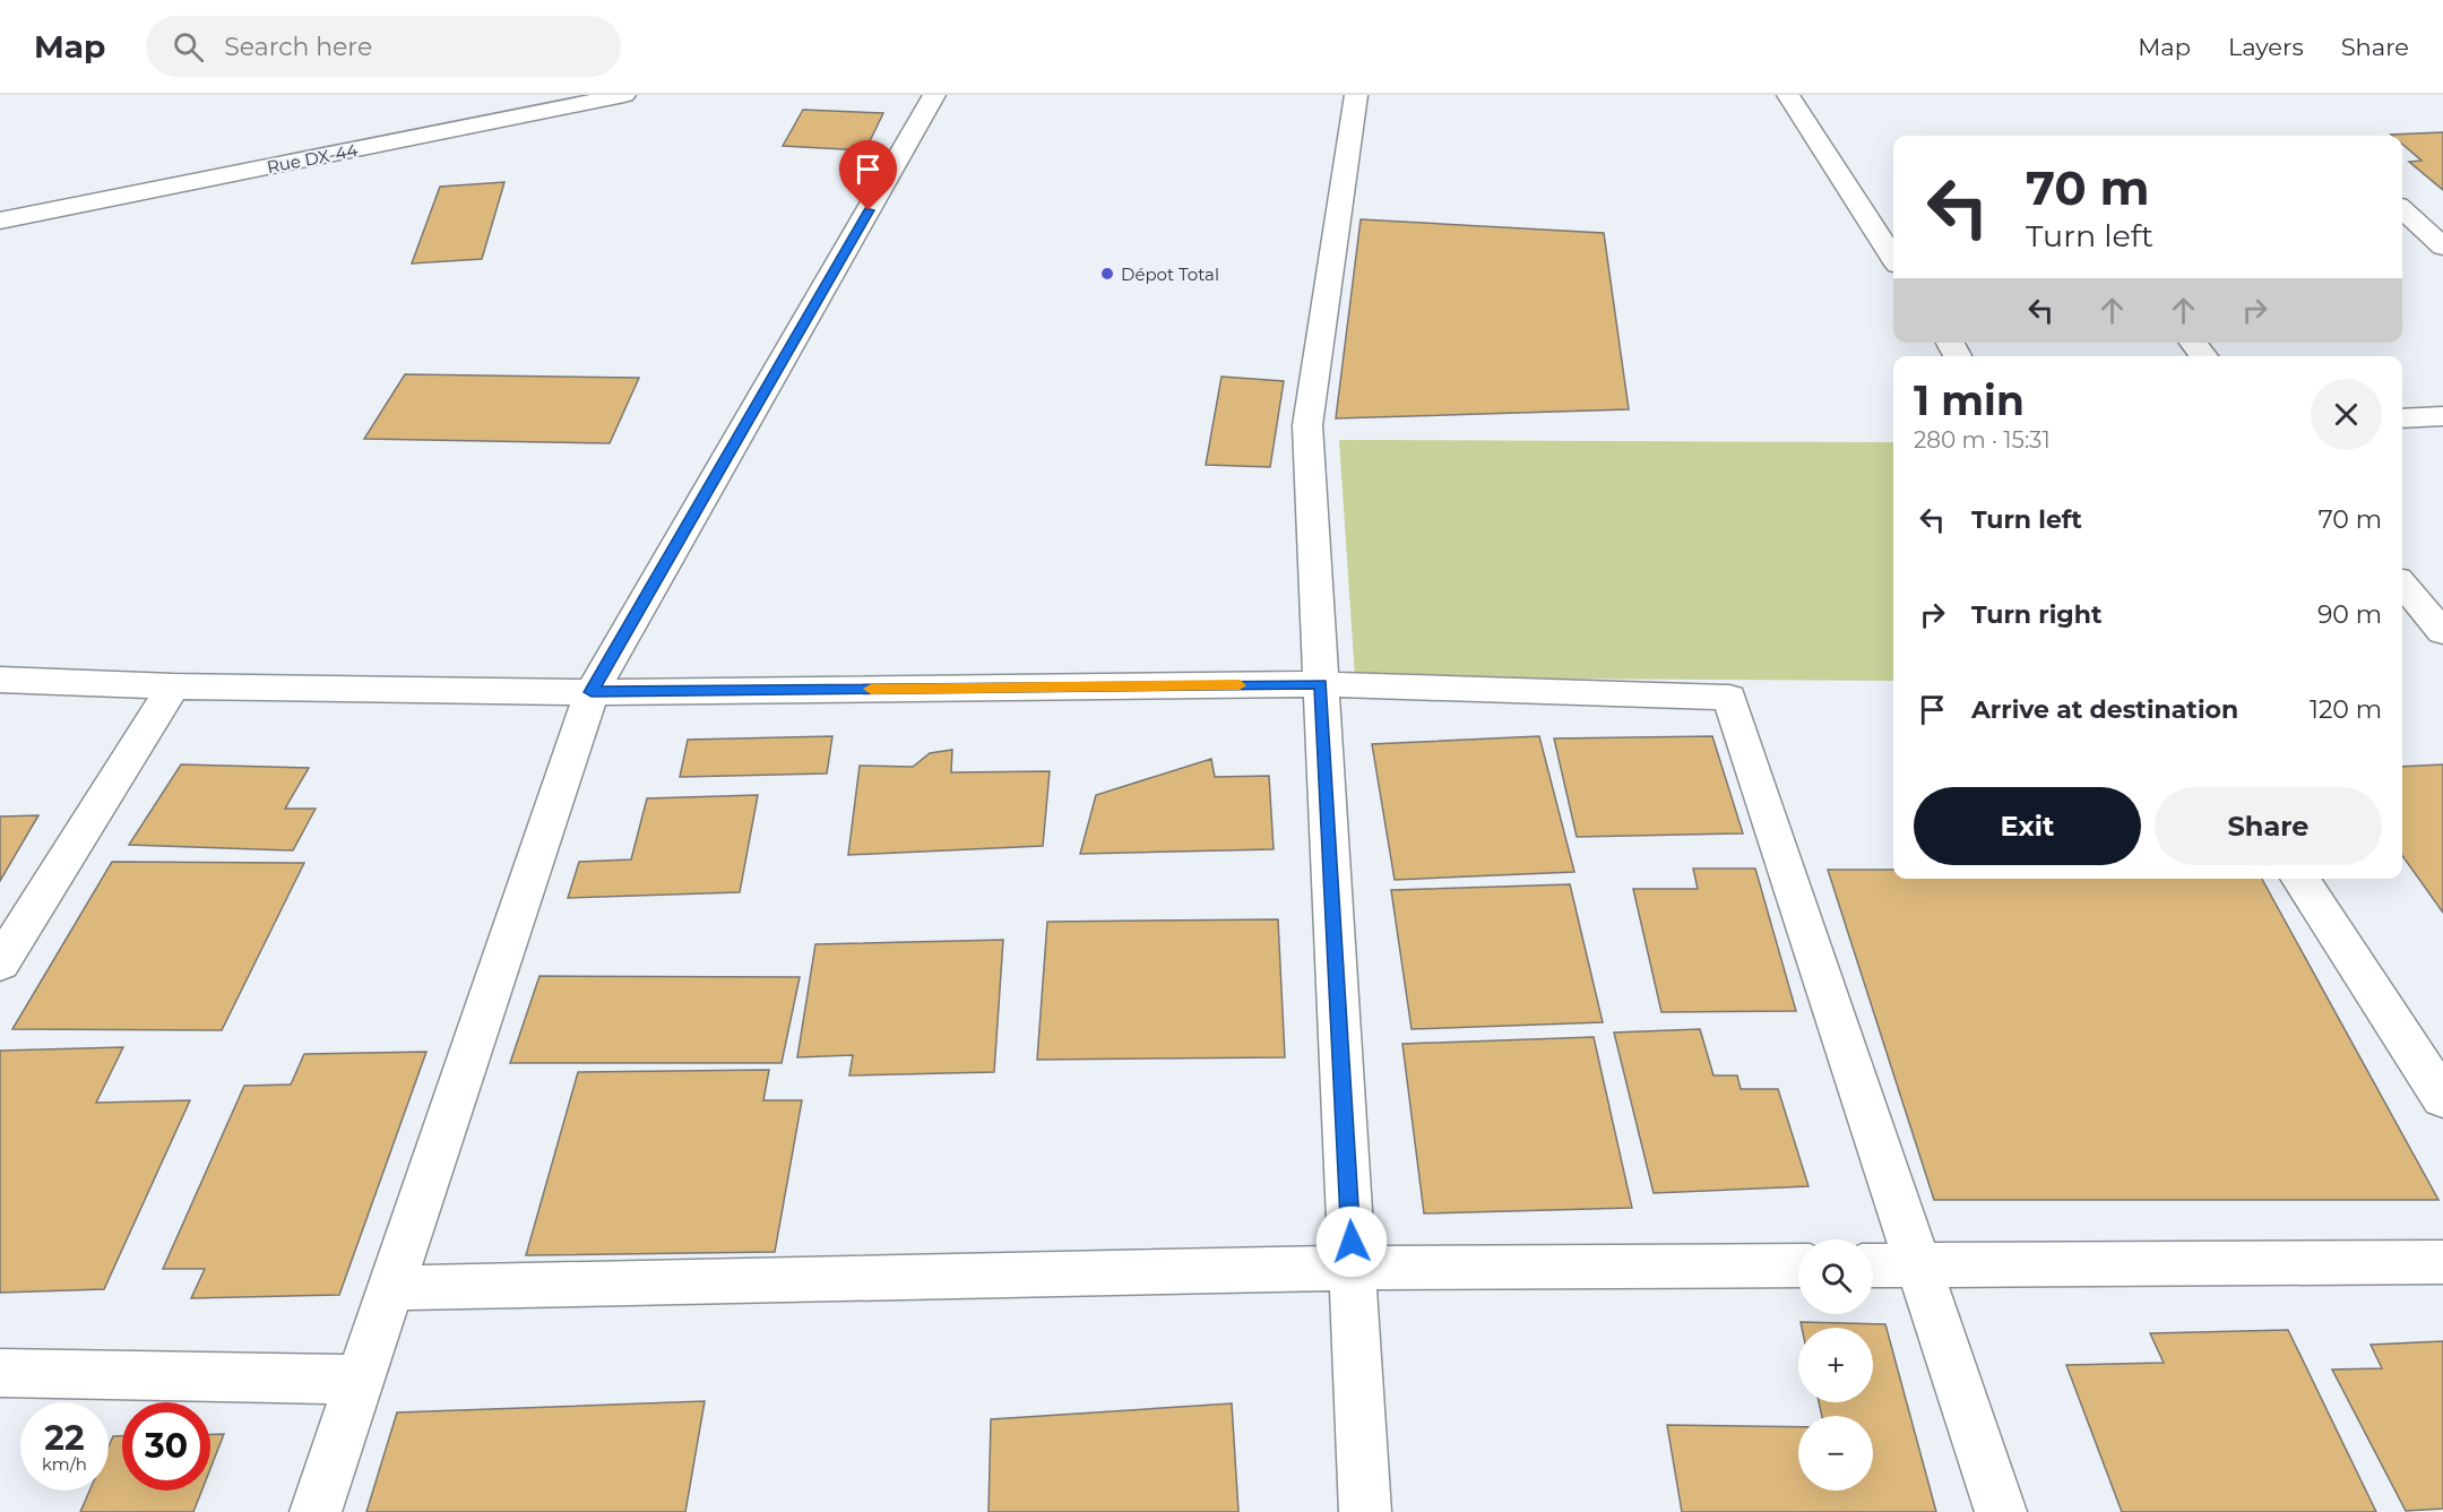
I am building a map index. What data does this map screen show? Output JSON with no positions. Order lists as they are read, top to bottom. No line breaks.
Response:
{"streets":{"street":["Rue DX-44"]},"places":["Dépot Total"],"page":{"header":"Map","search":"Search here","nav":["Map","Layers","Share"],"turn":["70 m","Turn left"],"heading":["1 min","280 m · 15:31"],"list":[{"name":"Turn left","value":"70 m"},{"name":"Turn right","value":"90 m"},{"name":"Arrive at destination","value":"120 m"}],"buttons":["Exit","Share"],"map_buttons":["+","−"],"speed":"22 km/h","limit":"30"}}
